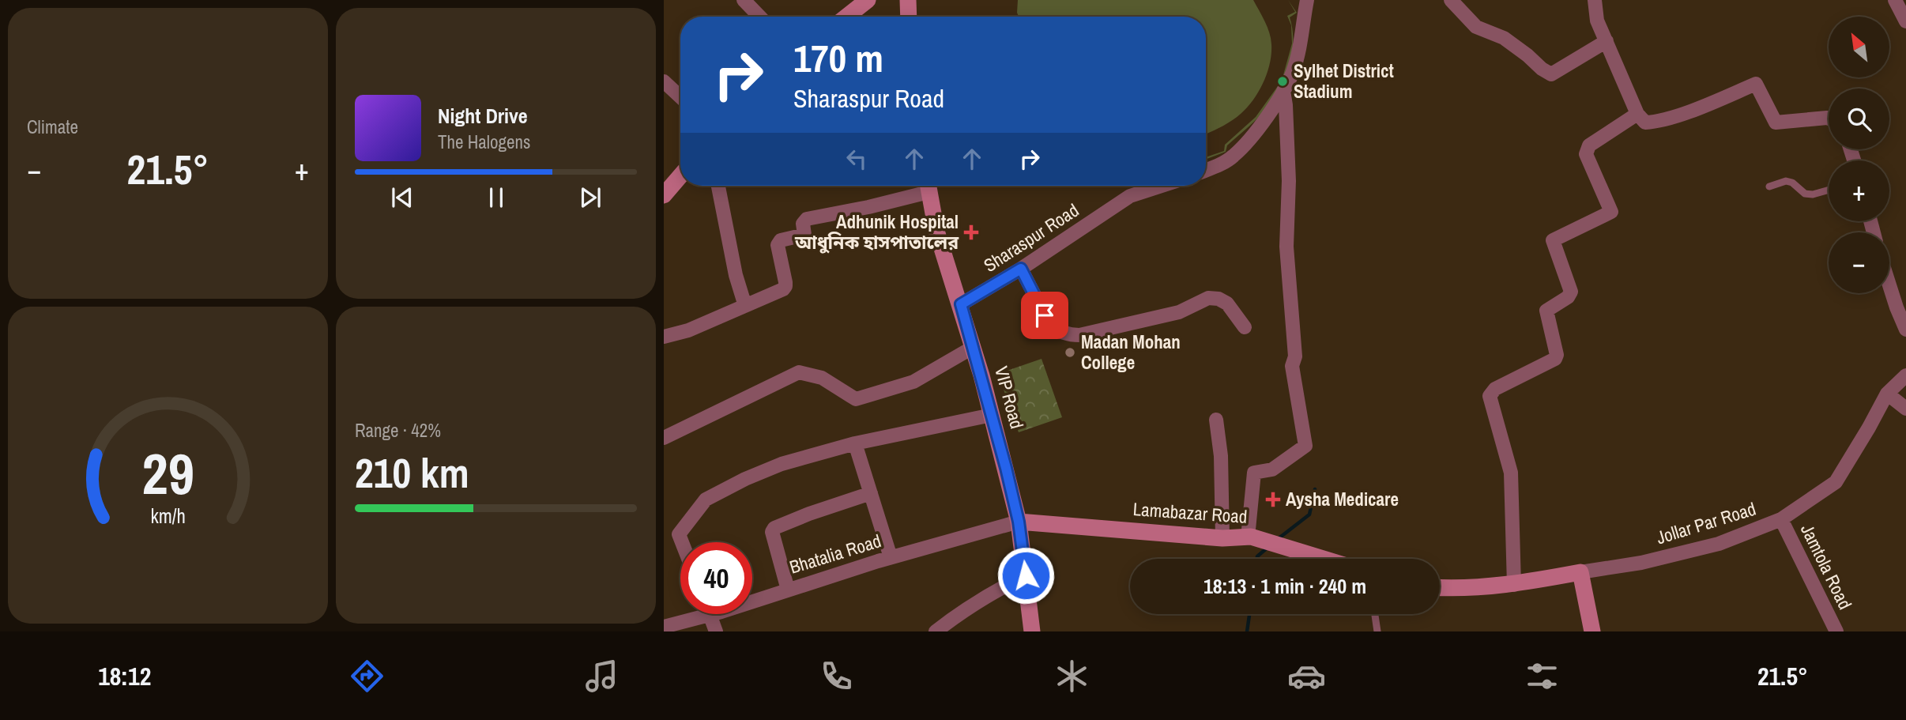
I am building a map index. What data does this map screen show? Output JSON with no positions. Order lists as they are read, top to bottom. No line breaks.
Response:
{"streets":{"street":["Sharaspur Road","VIP Road","Lamabazar Road","Jollar Par Road","Bhatalia Road","Jamtola Road"]},"crossings":[["Sharaspur Road","VIP Road"],["VIP Road","Lamabazar Road"],["VIP Road","Bhatalia Road"],["Lamabazar Road","Bhatalia Road"],["Jollar Par Road","Jamtola Road"]],"places":{"other":["Sylhet District Stadium","Madan Mohan College"],"health":["Adhunik Hospital আধুনিক হাসপাতালের","Aysha Medicare"]},"north":"top left","page":{"tile":["Climate",["Range · 42%","210 km"]],"map_buttons":["+","−"],"turn":["170 m","Sharaspur Road"],"song":["Night Drive","The Halogens"],"heat":["−","21.5°","+"],"limit":"40","trip":"18:13 · 1 min · 240 m","tabs":["18:12","21.5°"],"gauge":["29","km/h"]}}
